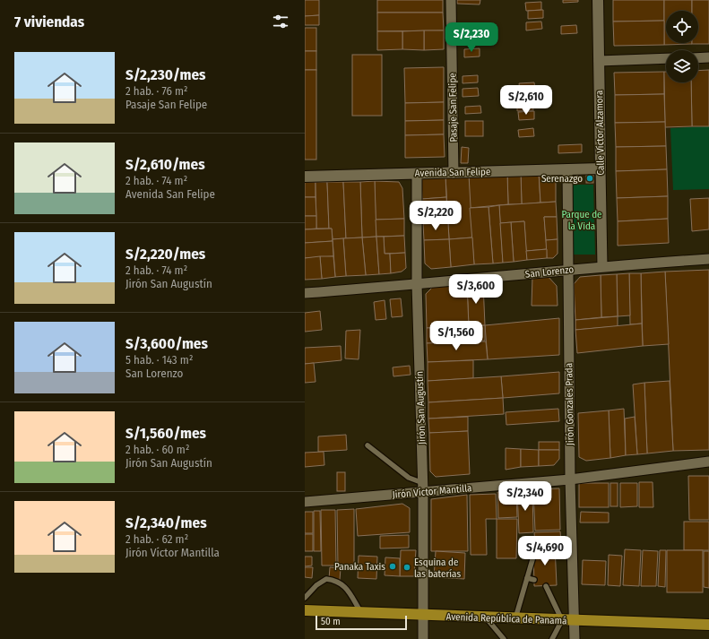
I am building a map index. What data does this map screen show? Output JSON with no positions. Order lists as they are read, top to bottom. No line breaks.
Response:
{"streets":{"main road":["Avenida República de Panamá"],"street":["Pasaje San Felipe","Calle Víctor Alzamora","Avenida San Felipe","San Lorenzo","Jirón Gonzales Prada","Jirón San Augustín","Jirón Víctor Mantilla"]},"crossings":[["Pasaje San Felipe","Avenida San Felipe"],["Calle Víctor Alzamora","Avenida San Felipe"],["Calle Víctor Alzamora","San Lorenzo"],["Avenida San Felipe","Jirón Gonzales Prada"],["Avenida San Felipe","Jirón San Augustín"],["San Lorenzo","Jirón Gonzales Prada"],["San Lorenzo","Jirón San Augustín"],["Jirón Gonzales Prada","Jirón Víctor Mantilla"],["Jirón Gonzales Prada","Avenida República de Panamá"],["Jirón San Augustín","Jirón Víctor Mantilla"],["Jirón San Augustín","Avenida República de Panamá"]],"parks":["Parque de la Vida"],"places":["Serenazgo","Panaka Taxis","Esquina de las baterías"],"scale_bar":"50 m","page":{"heading":"7 viviendas","price":["S/2,230","S/2,610","S/2,220","S/3,600","S/1,560","S/2,340","S/4,690"],"list":[{"name":"S/2,230/mes","note":"2 hab. · 76 m² · Pasaje San Felipe"},{"name":"S/2,610/mes","note":"2 hab. · 74 m² · Avenida San Felipe"},{"name":"S/2,220/mes","note":"2 hab. · 74 m² · Jirón San Augustín"},{"name":"S/3,600/mes","note":"5 hab. · 143 m² · San Lorenzo"},{"name":"S/1,560/mes","note":"2 hab. · 60 m² · Jirón San Augustín"},{"name":"S/2,340/mes","note":"2 hab. · 62 m² · Jirón Víctor Mantilla"}],"scale":"50 m"}}
